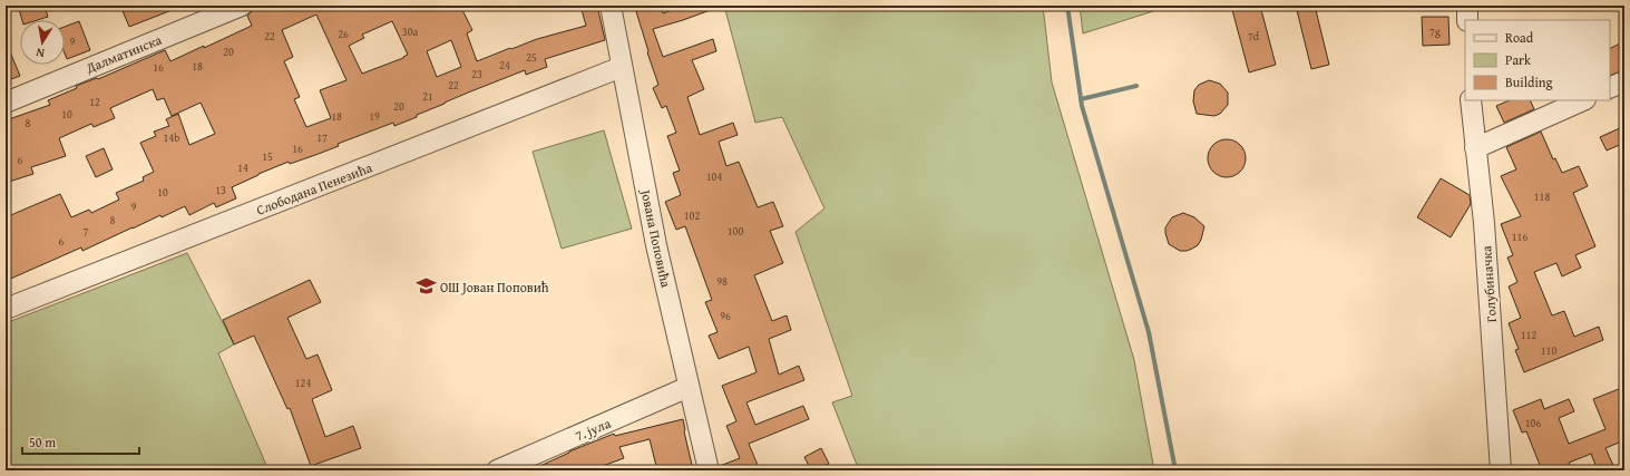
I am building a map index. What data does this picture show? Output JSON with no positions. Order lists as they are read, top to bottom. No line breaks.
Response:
{"streets":{"street":["Далматинска","Слободана Пенезића","Јована Поповића","Голубиначка","7. јула"]},"crossings":[["Слободана Пенезића","Јована Поповића"],["Јована Поповића","7. јула"]],"places":{"school or university":["ОШ Јован Поповић"]},"house_numbers":["30a","7g","26","22","7d","9","20","25","24","18","16","23","22","21","12","20","10","18","19","8","14b","17","16","15","6","14","104","13","10","118","9","102","8","7","100","116","6","98","96","112","110","124","106"],"legend":["Road","Park","Building"],"scale_bar":"50 m","north":"bottom"}
